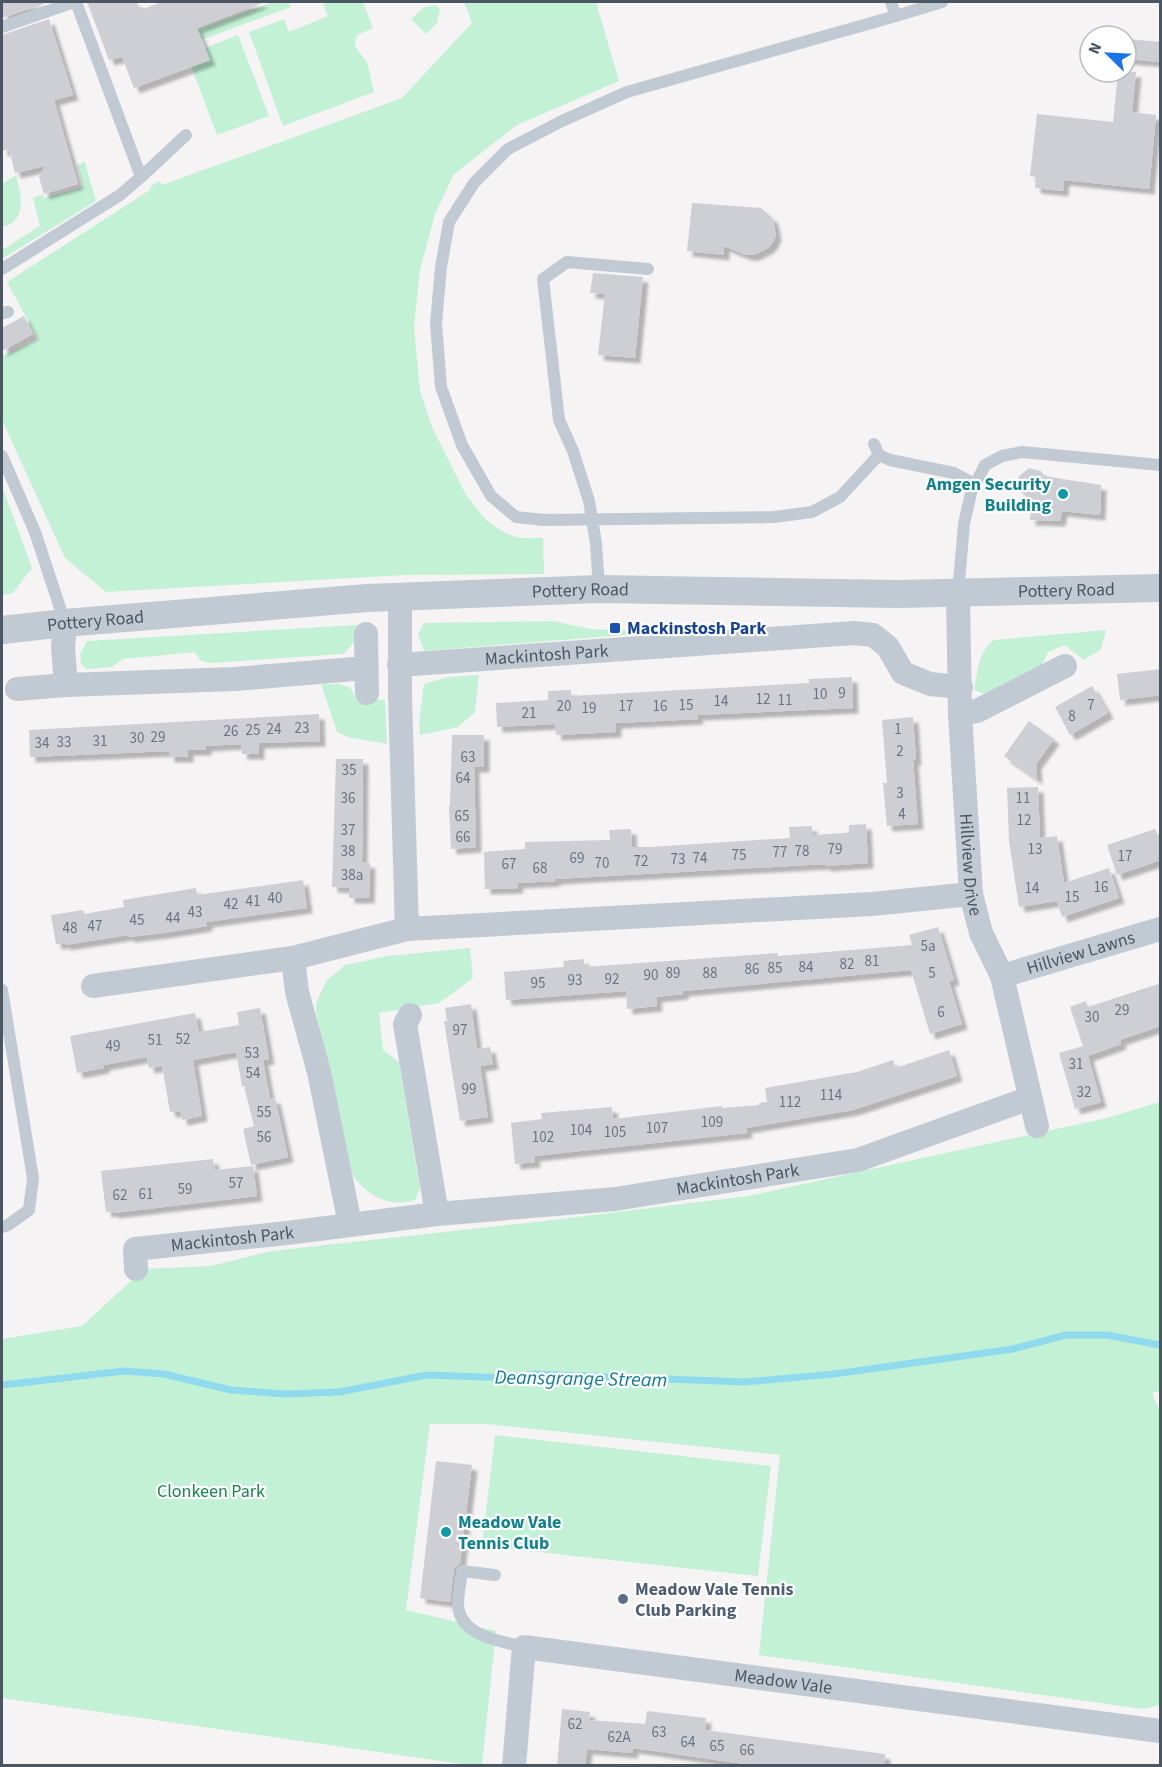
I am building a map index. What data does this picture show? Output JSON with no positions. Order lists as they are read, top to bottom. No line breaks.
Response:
{"streets":{"street":["Pottery Road","Mackintosh Park","Hillview Drive","Hillview Lawns","Meadow Vale"]},"crossings":[["Pottery Road","Hillview Drive"],["Mackintosh Park","Hillview Drive"],["Hillview Drive","Hillview Lawns"]],"water":["Deansgrange Stream"],"parks":["Clonkeen Park"],"places":{"other":["Amgen Security Building","Meadow Vale Tennis Club","Meadow Vale Tennis Club Parking"],"transit":["Mackinstosh Park"]},"house_numbers":["9","10","12","11","14","15","7","20","17","16","19","21","8","23","24","1","25","26","29","30","31","33","34","2","63","35","64","3","36","11","4","65","12","37","66","79","13","38","78","77","75","17","69","74","73","72","70","67","68","38a","16","14","15","40","41","42","43","44","45","47","48","5a","81","82","84","85","86","89","88","5","90","92","93","95","29","6","30","97","52","51","49","53","31","54","99","32","114","112","55","109","107","104","105","56","102","57","59","61","62","62","63","62A","64","65","66"],"north":"top left"}
